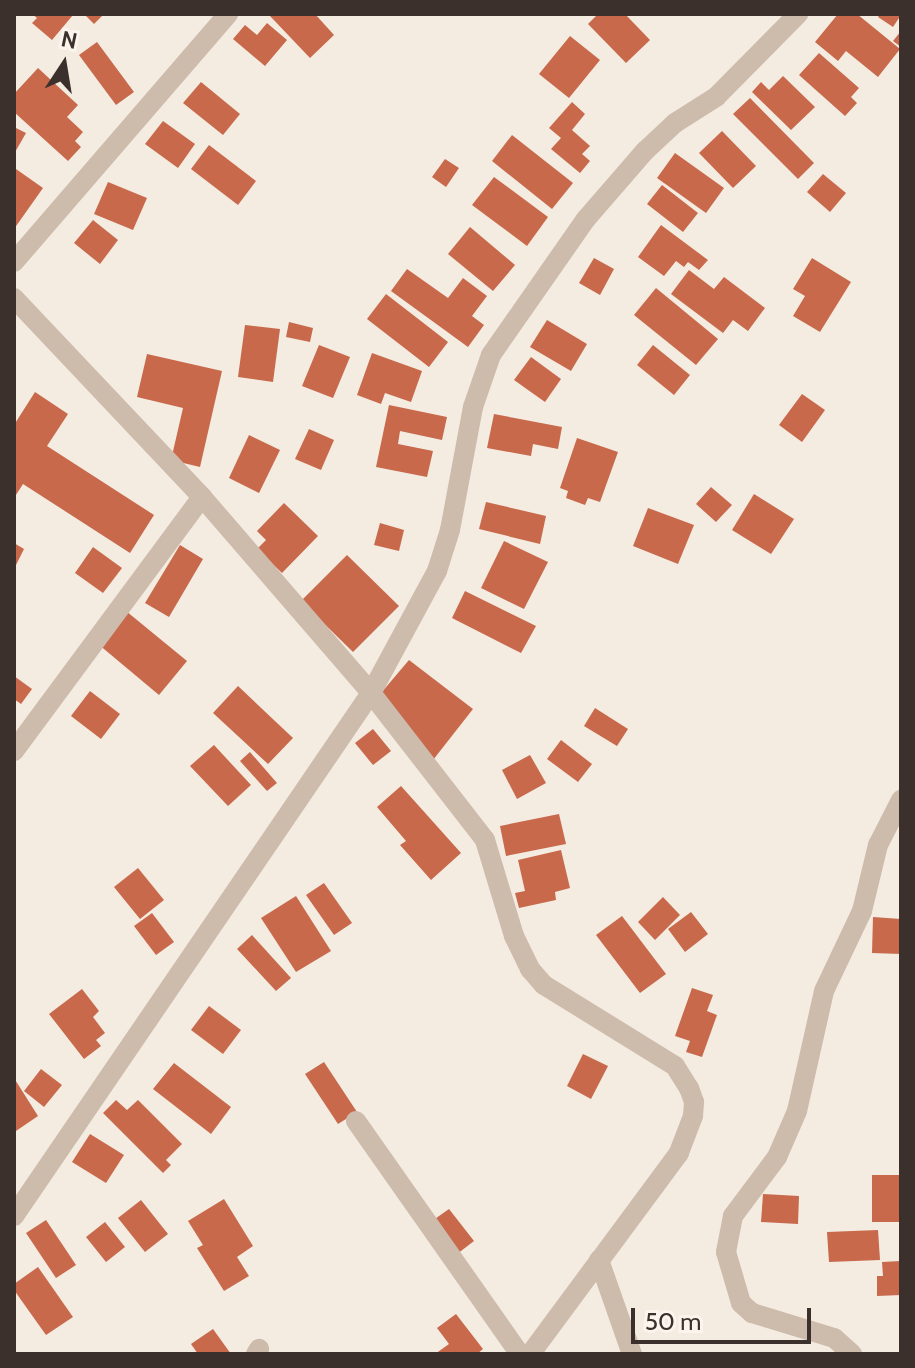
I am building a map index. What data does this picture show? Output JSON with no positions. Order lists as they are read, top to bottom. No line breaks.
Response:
{"scale_bar":"50 m","north":"top"}
